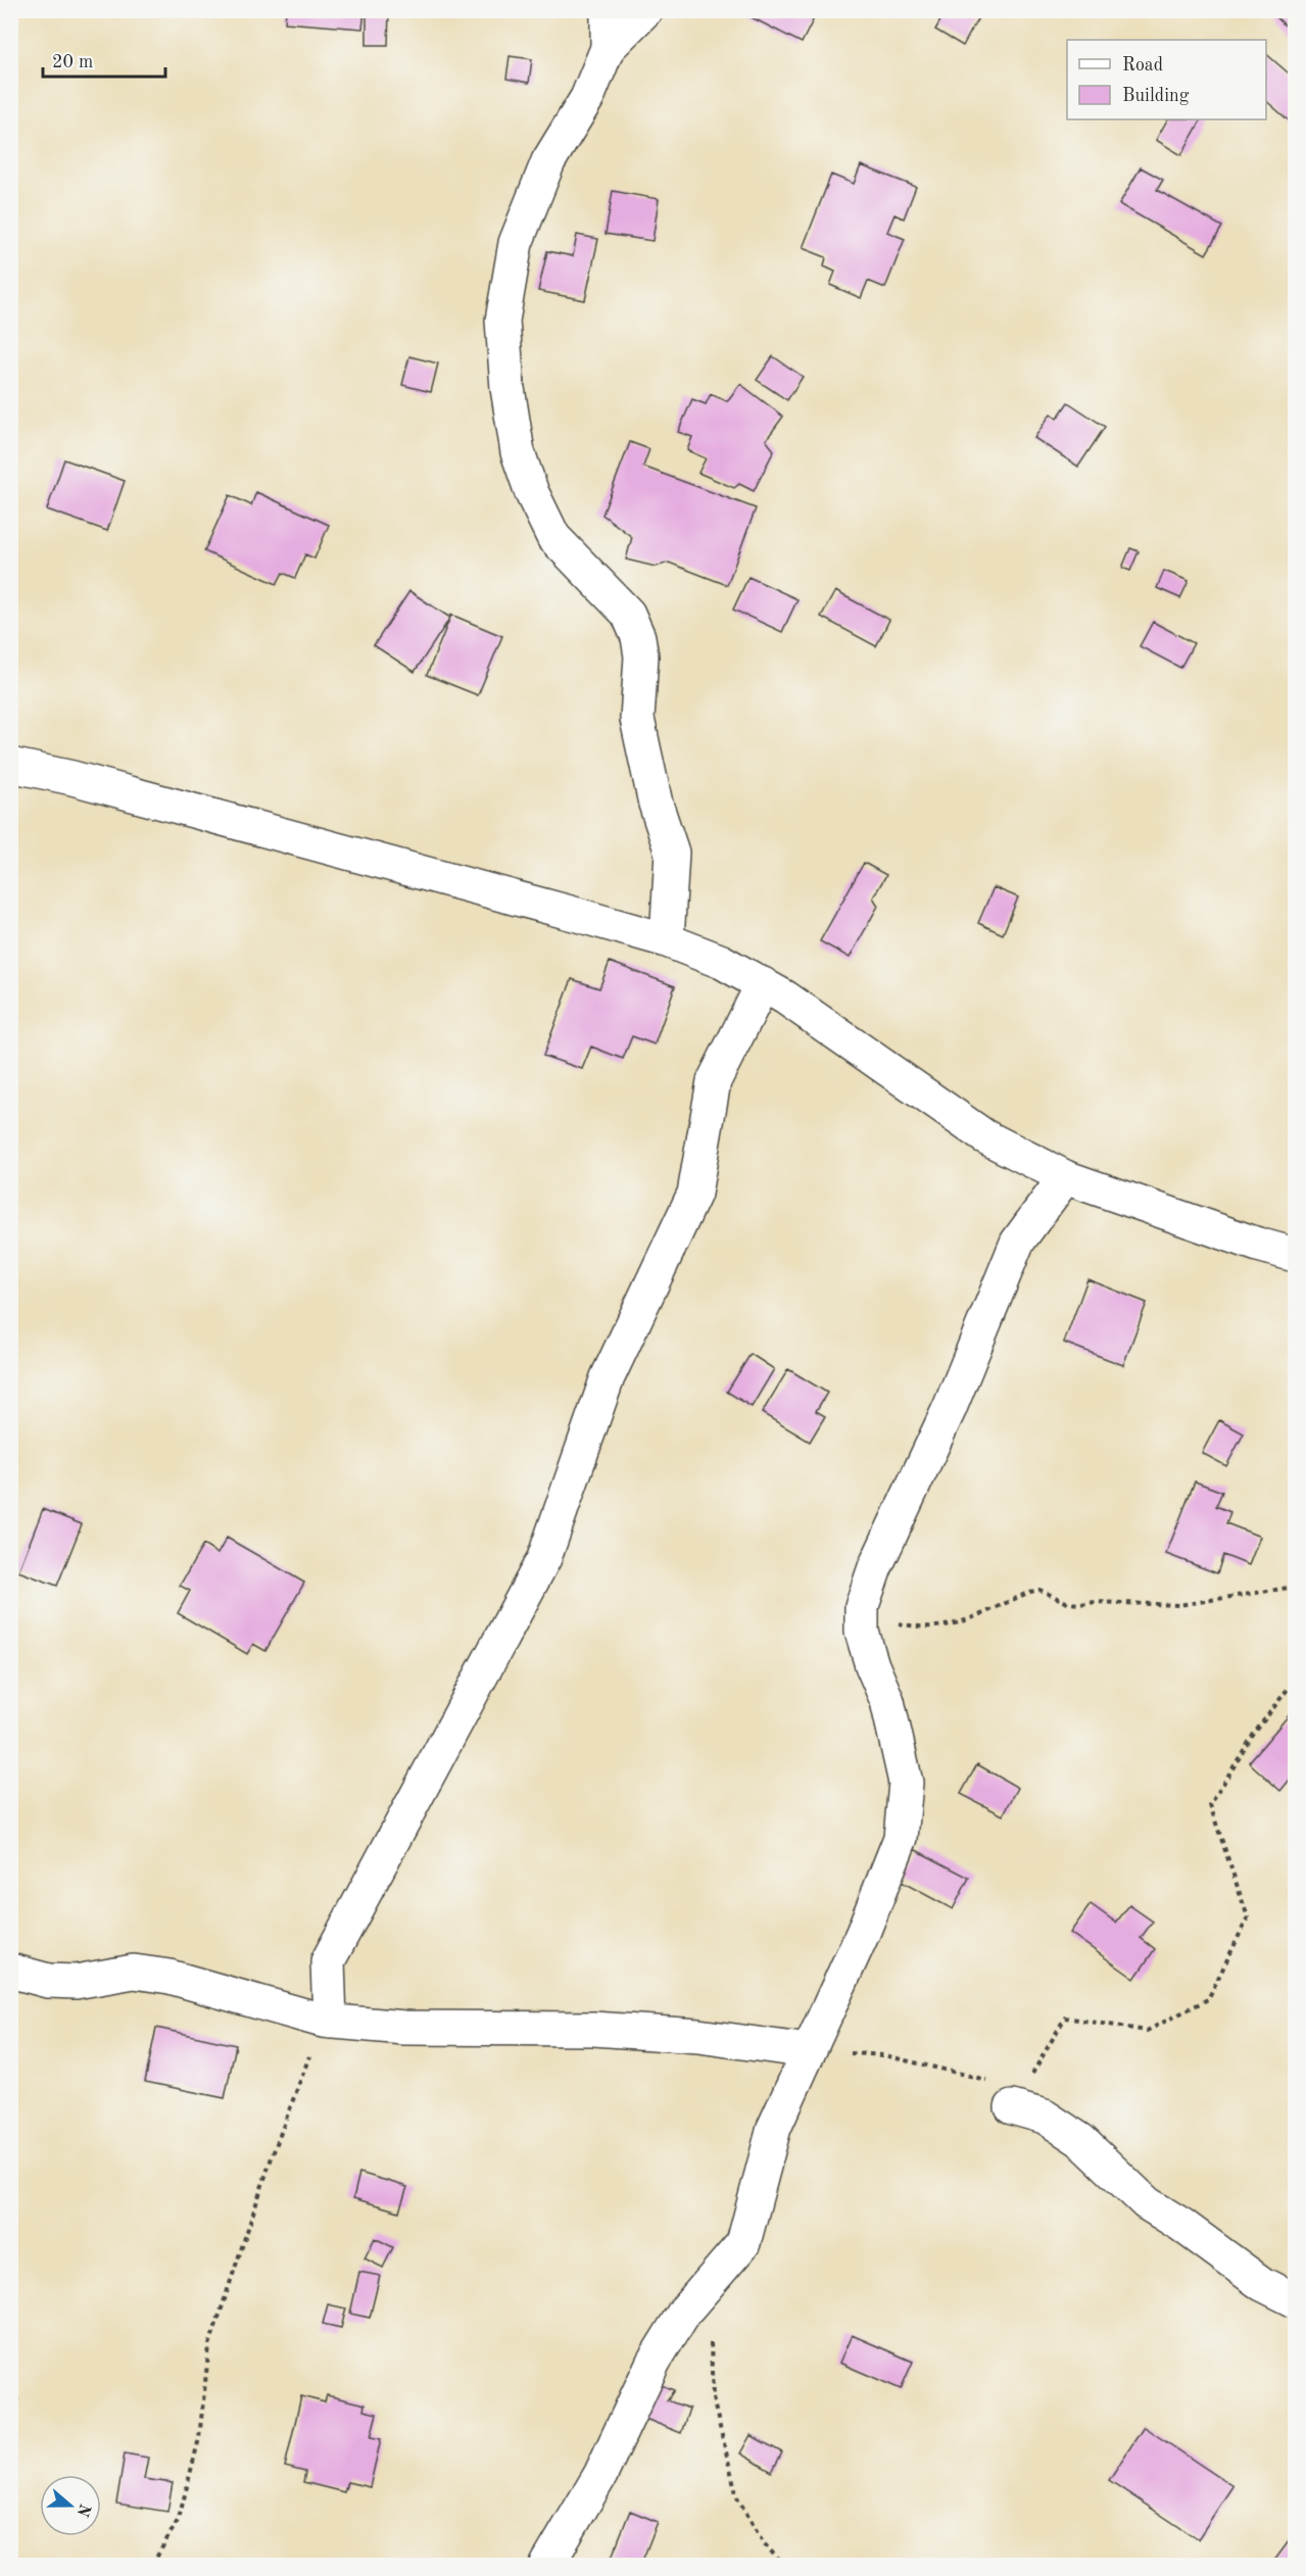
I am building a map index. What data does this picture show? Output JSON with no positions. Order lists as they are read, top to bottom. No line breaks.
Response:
{"legend":["Road","Building"],"scale_bar":"20 m","north":"right"}
